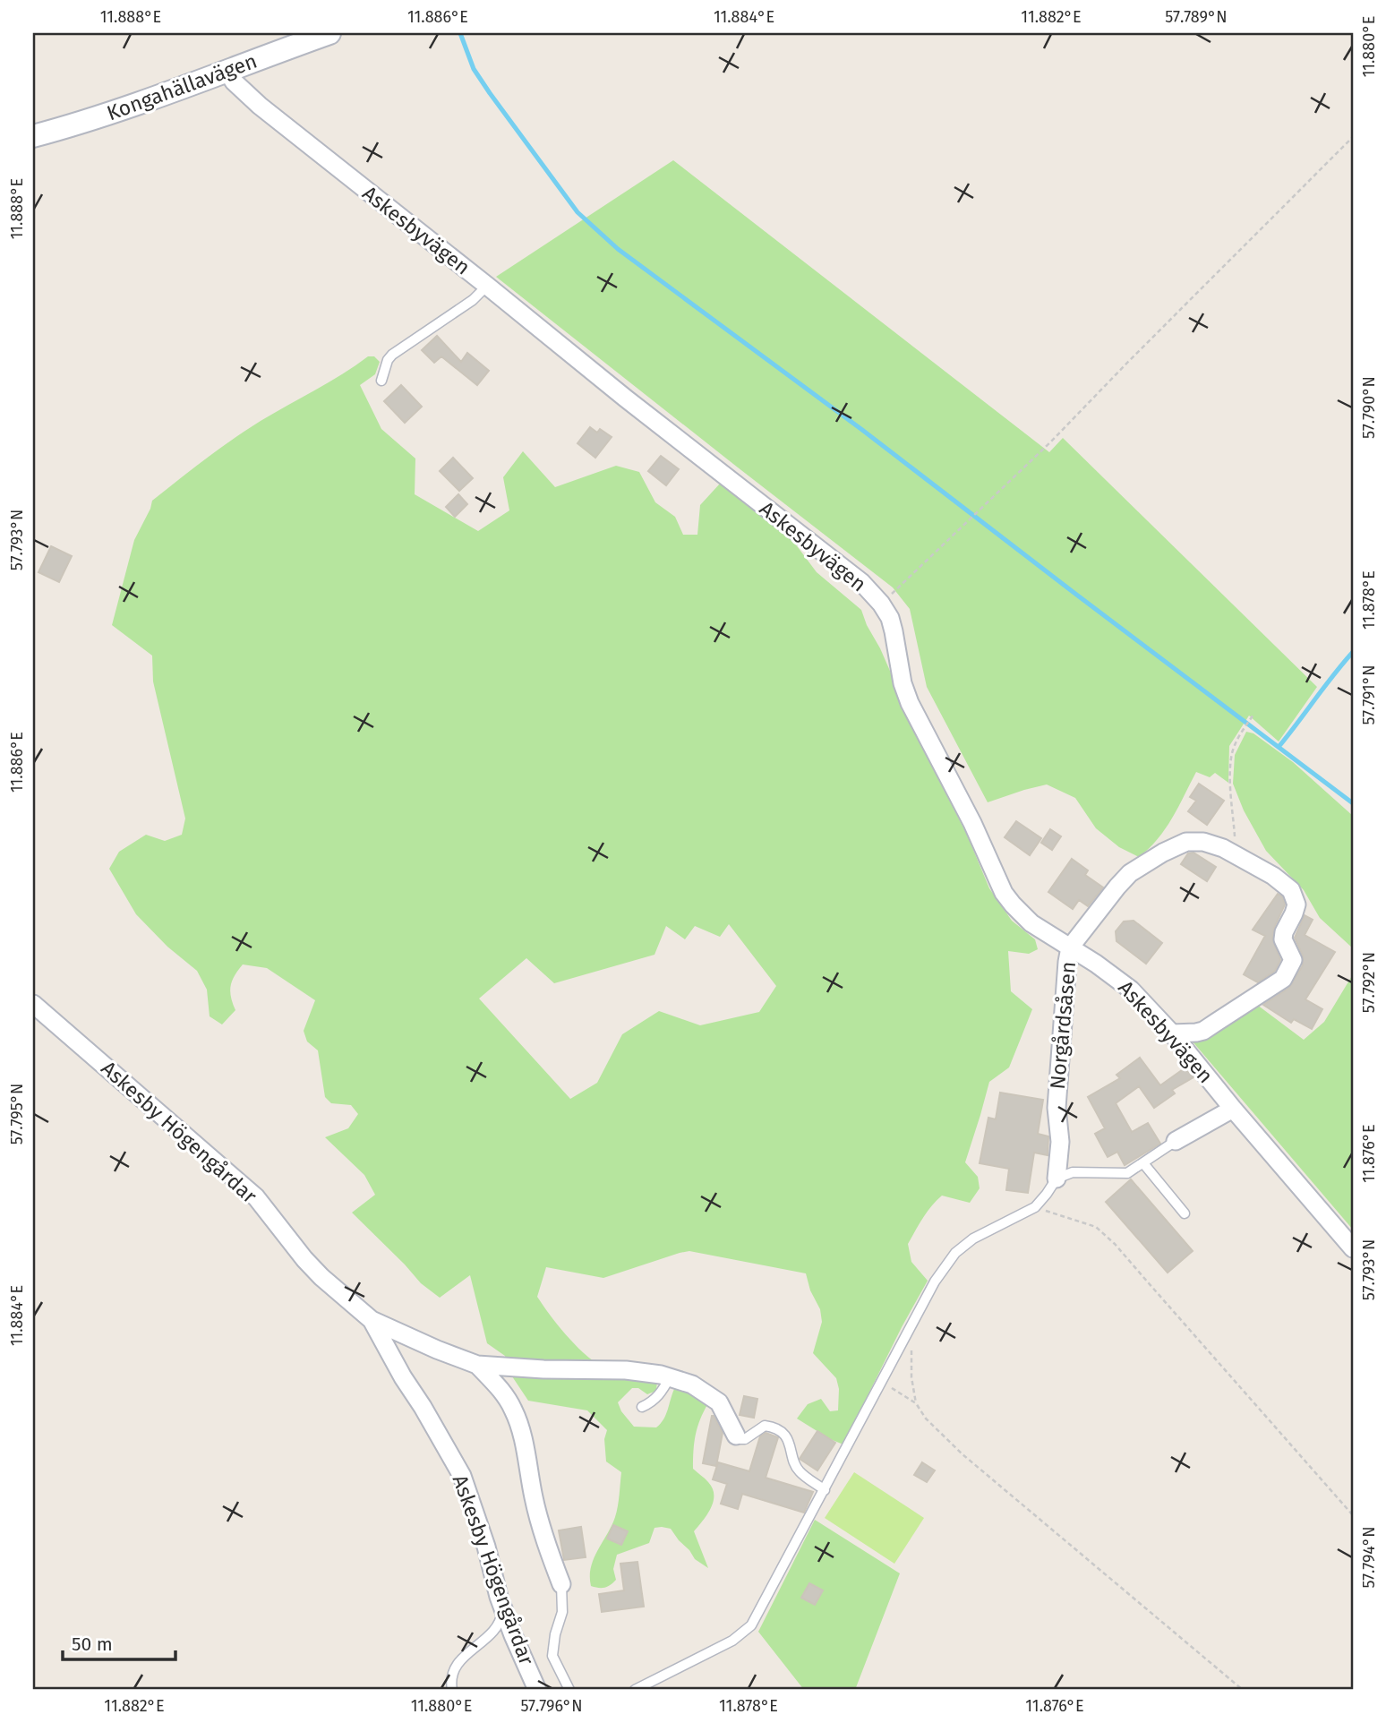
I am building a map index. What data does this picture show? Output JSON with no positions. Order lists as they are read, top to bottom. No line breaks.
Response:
{"streets":{"street":["Kongahällavägen","Askesbyvägen","Norgårdsåsen","Askesby Högengårdar"]},"crossings":[["Kongahällavägen","Askesbyvägen"],["Askesbyvägen","Norgårdsåsen"]],"scale_bar":"50 m","coordinates":["11.888°E","11.886°E","11.884°E","11.882°E","57.789°N","11.880°E","57.790°N","57.793°N","11.878°E","57.791°N","57.792°N","57.795°N","11.876°E","57.794°N","57.796°N"]}
